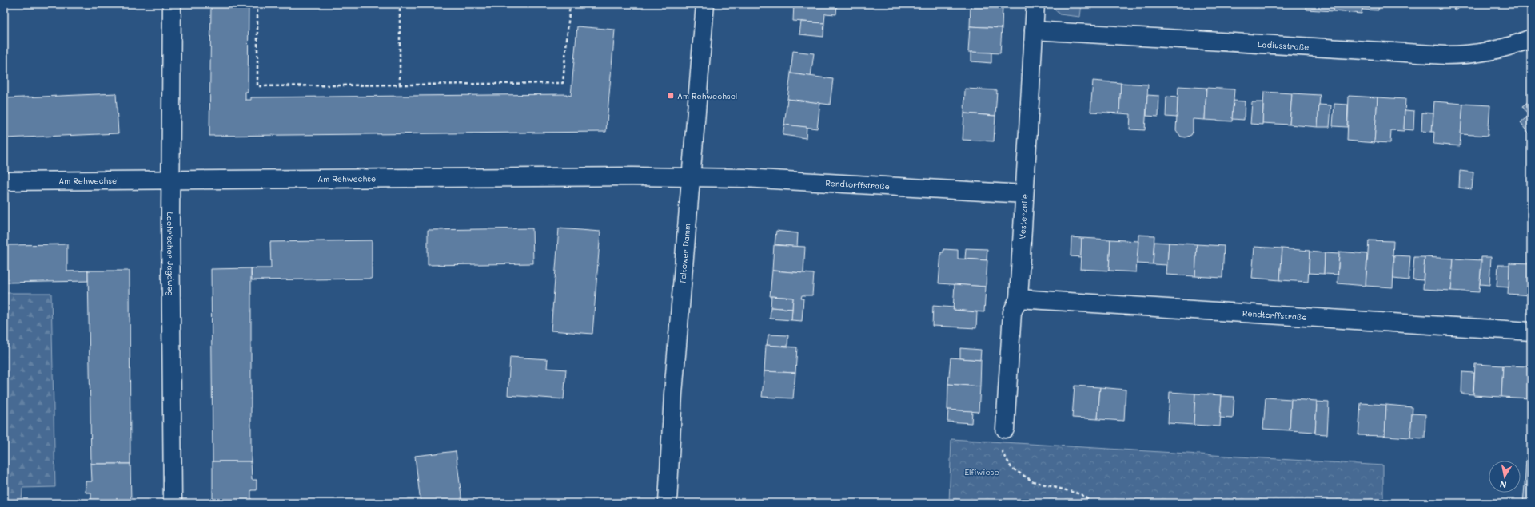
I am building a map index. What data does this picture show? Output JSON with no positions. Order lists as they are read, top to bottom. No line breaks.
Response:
{"streets":{"street":["Ladiusstraße","Am Rehwechsel","Rendtorffstraße","Vesterzeile","Laehr'scher Jagdweg","Teltower Damm"]},"crossings":[["Ladiusstraße","Vesterzeile"],["Am Rehwechsel","Rendtorffstraße"],["Am Rehwechsel","Laehr'scher Jagdweg"],["Am Rehwechsel","Teltower Damm"],["Rendtorffstraße","Vesterzeile"],["Rendtorffstraße","Teltower Damm"]],"parks":["Elfiwiese"],"places":{"transit":["Am Rehwechsel"]},"north":"bottom"}
